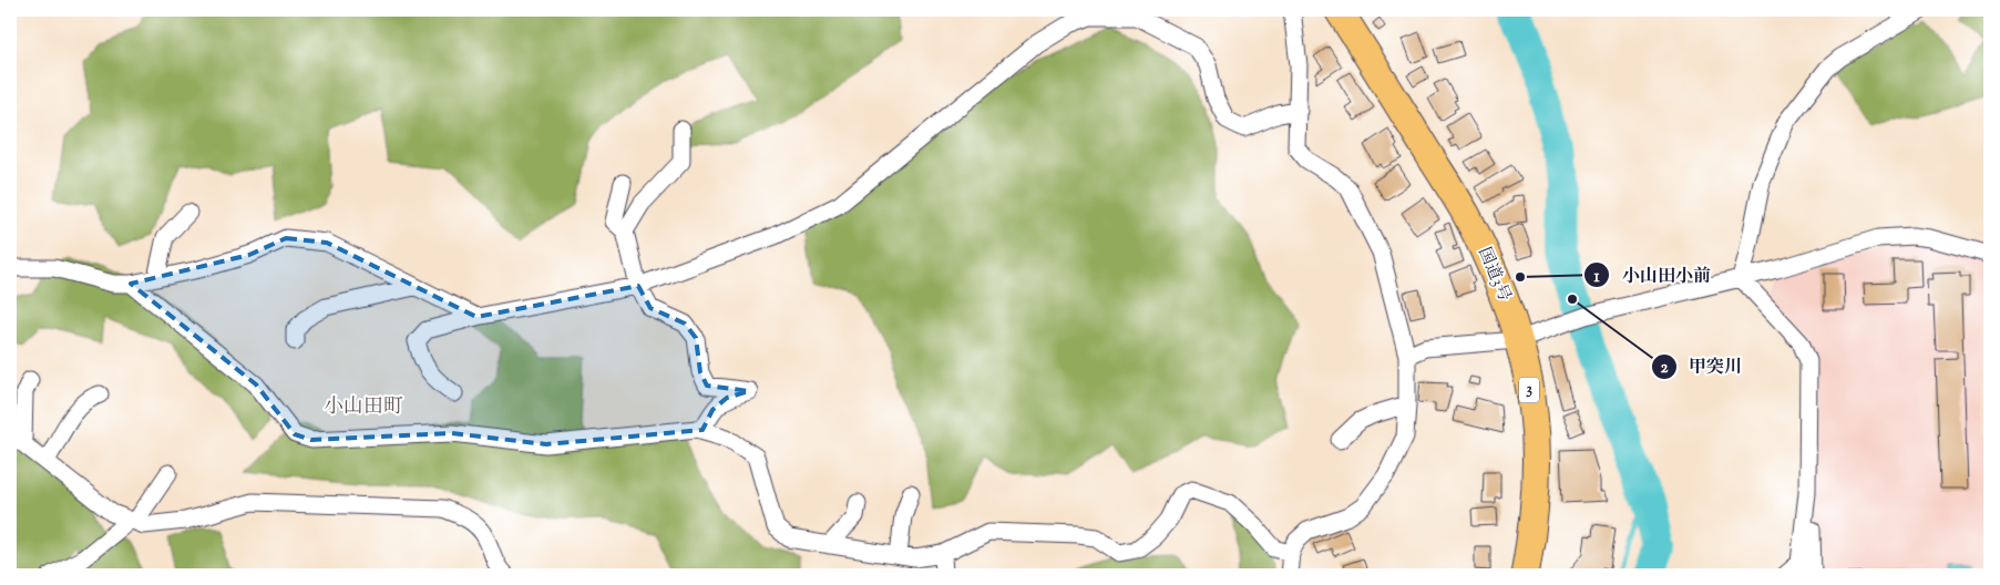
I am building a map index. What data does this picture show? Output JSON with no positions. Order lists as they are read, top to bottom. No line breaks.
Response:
{"streets":{"highway":["国道3号","3"]},"districts":["小山田町"],"places":["小山田小前","甲突川"]}
